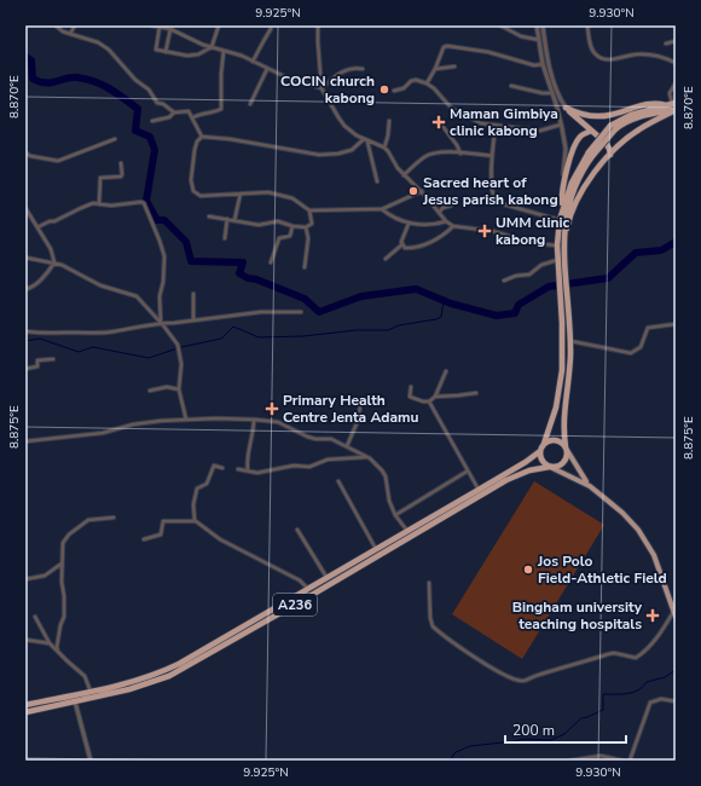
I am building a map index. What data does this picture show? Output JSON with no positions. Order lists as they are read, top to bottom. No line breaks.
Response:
{"streets":{"highway":["A236"]},"places":{"other":["COCIN church kabong","Sacred heart of Jesus parish kabong","Jos Polo Field-Athletic Field"],"health":["Maman Gimbiya clinic kabong","UMM clinic kabong","Primary Health Centre Jenta Adamu","Bingham university teaching hospitals"]},"scale_bar":"200 m","coordinates":["9.925°N","9.930°N","8.870°E","8.875°E"]}
